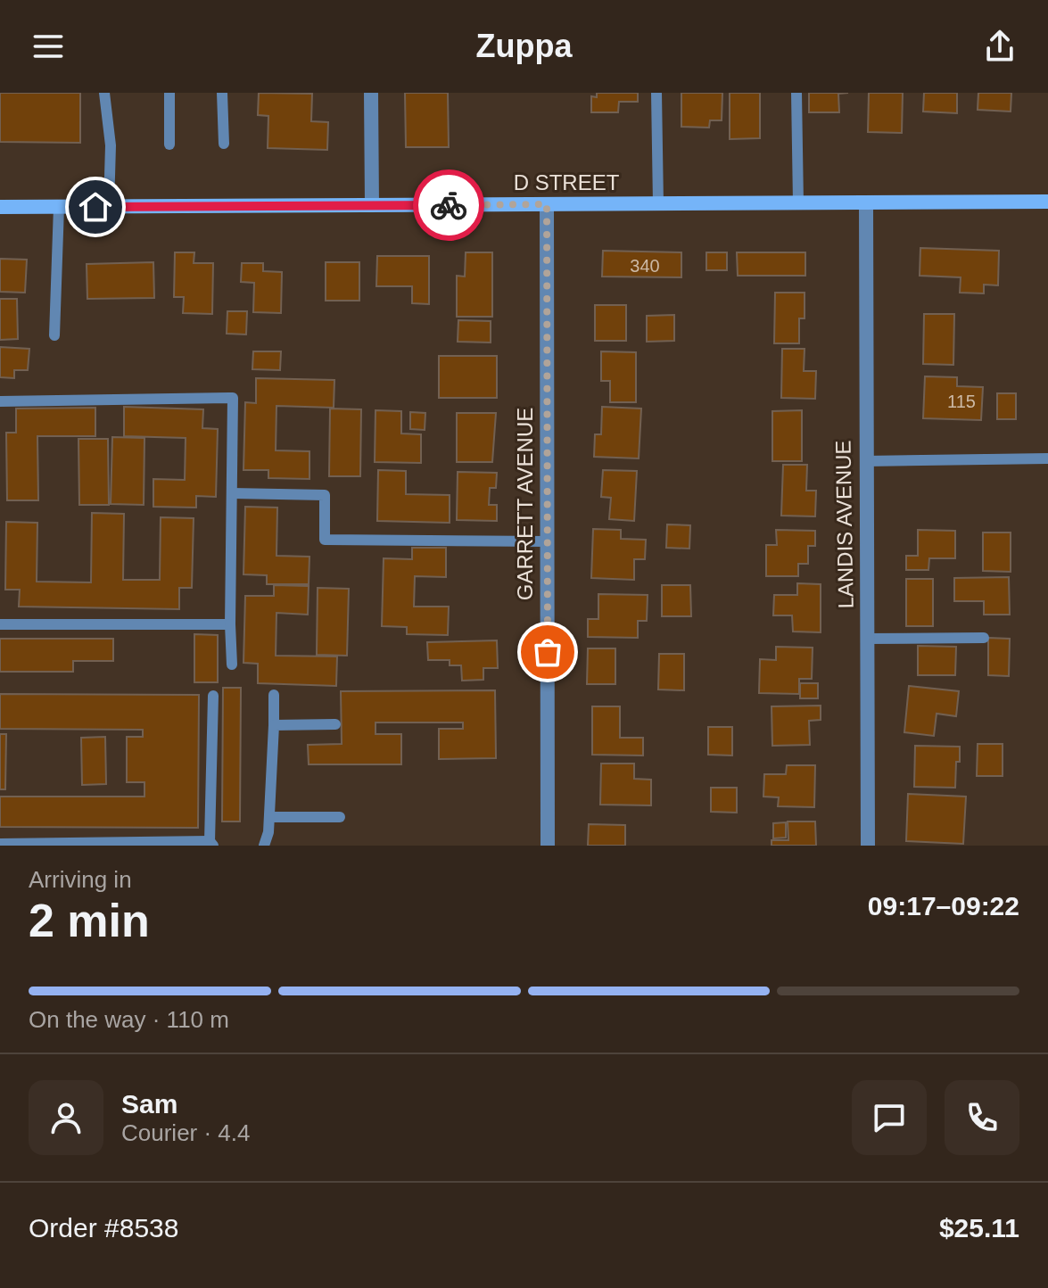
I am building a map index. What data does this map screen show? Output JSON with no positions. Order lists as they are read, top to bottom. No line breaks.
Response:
{"streets":{"street":["D STREET","GARRETT AVENUE","LANDIS AVENUE"]},"crossings":[["D STREET","GARRETT AVENUE"],["D STREET","LANDIS AVENUE"]],"house_numbers":["340","115"],"page":{"header":"Zuppa","heading":["2 min","Arriving in","09:17–09:22"],"panel":["Sam","Courier · 4.4","Order #8538","$25.11"],"bar":"On the way · 110 m"}}
